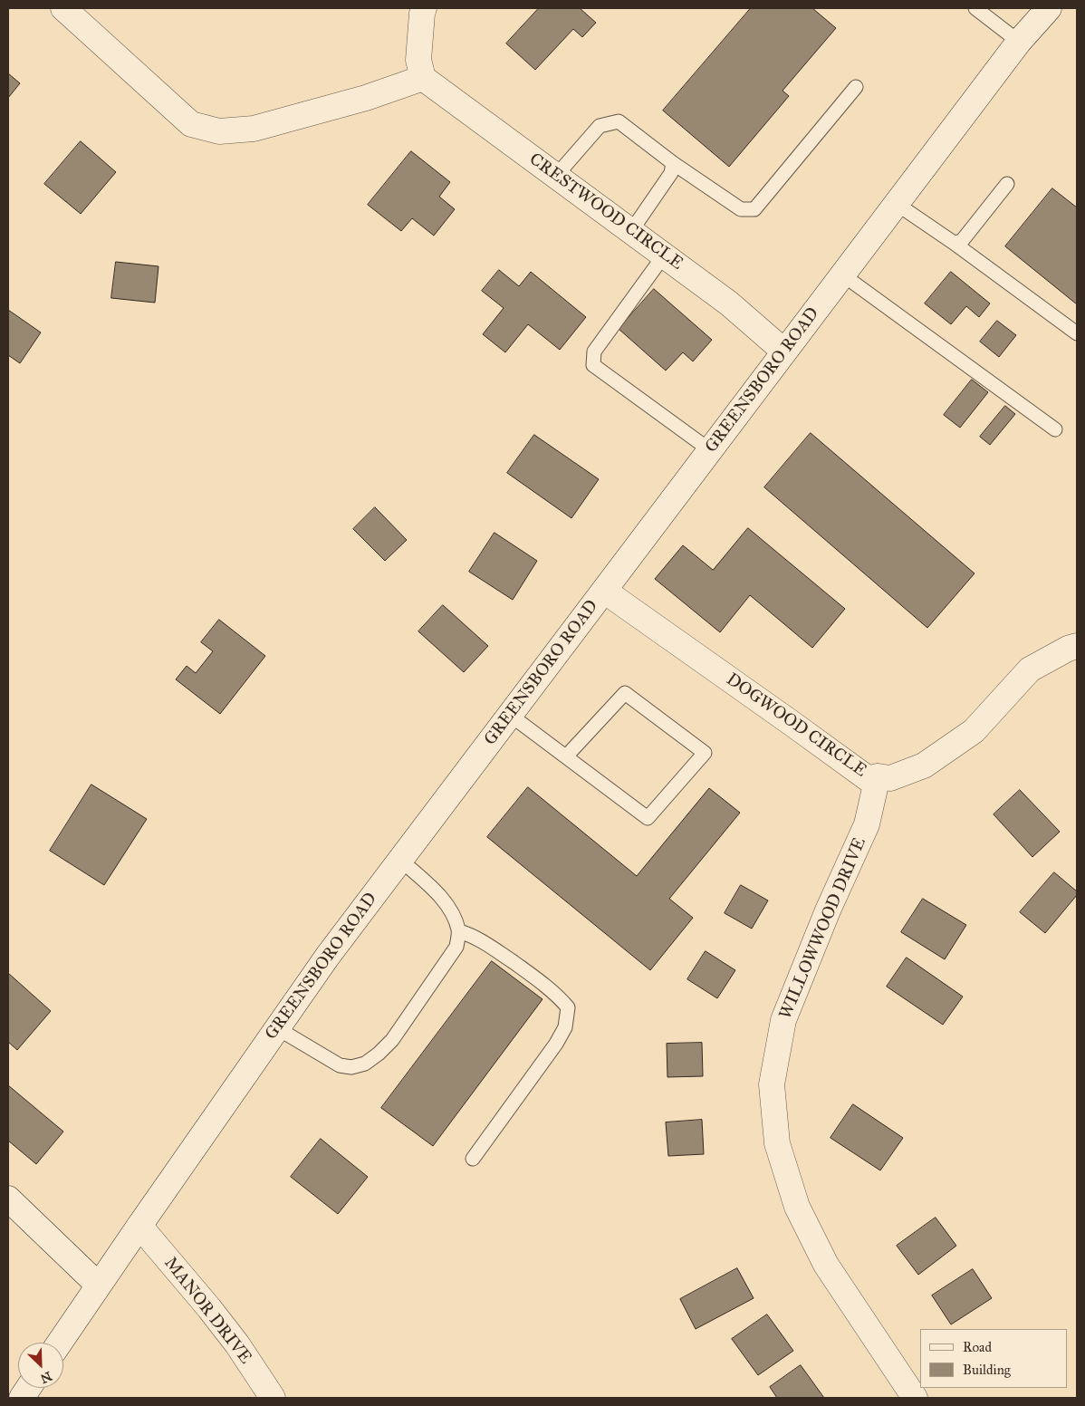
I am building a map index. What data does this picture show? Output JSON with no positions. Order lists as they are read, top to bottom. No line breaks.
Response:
{"streets":{"street":["CRESTWOOD CIRCLE","GREENSBORO ROAD","DOGWOOD CIRCLE","WILLOWWOOD DRIVE","MANOR DRIVE"]},"crossings":[["CRESTWOOD CIRCLE","GREENSBORO ROAD"],["GREENSBORO ROAD","DOGWOOD CIRCLE"],["GREENSBORO ROAD","MANOR DRIVE"],["DOGWOOD CIRCLE","WILLOWWOOD DRIVE"]],"legend":["Road","Building"],"north":"bottom right"}
